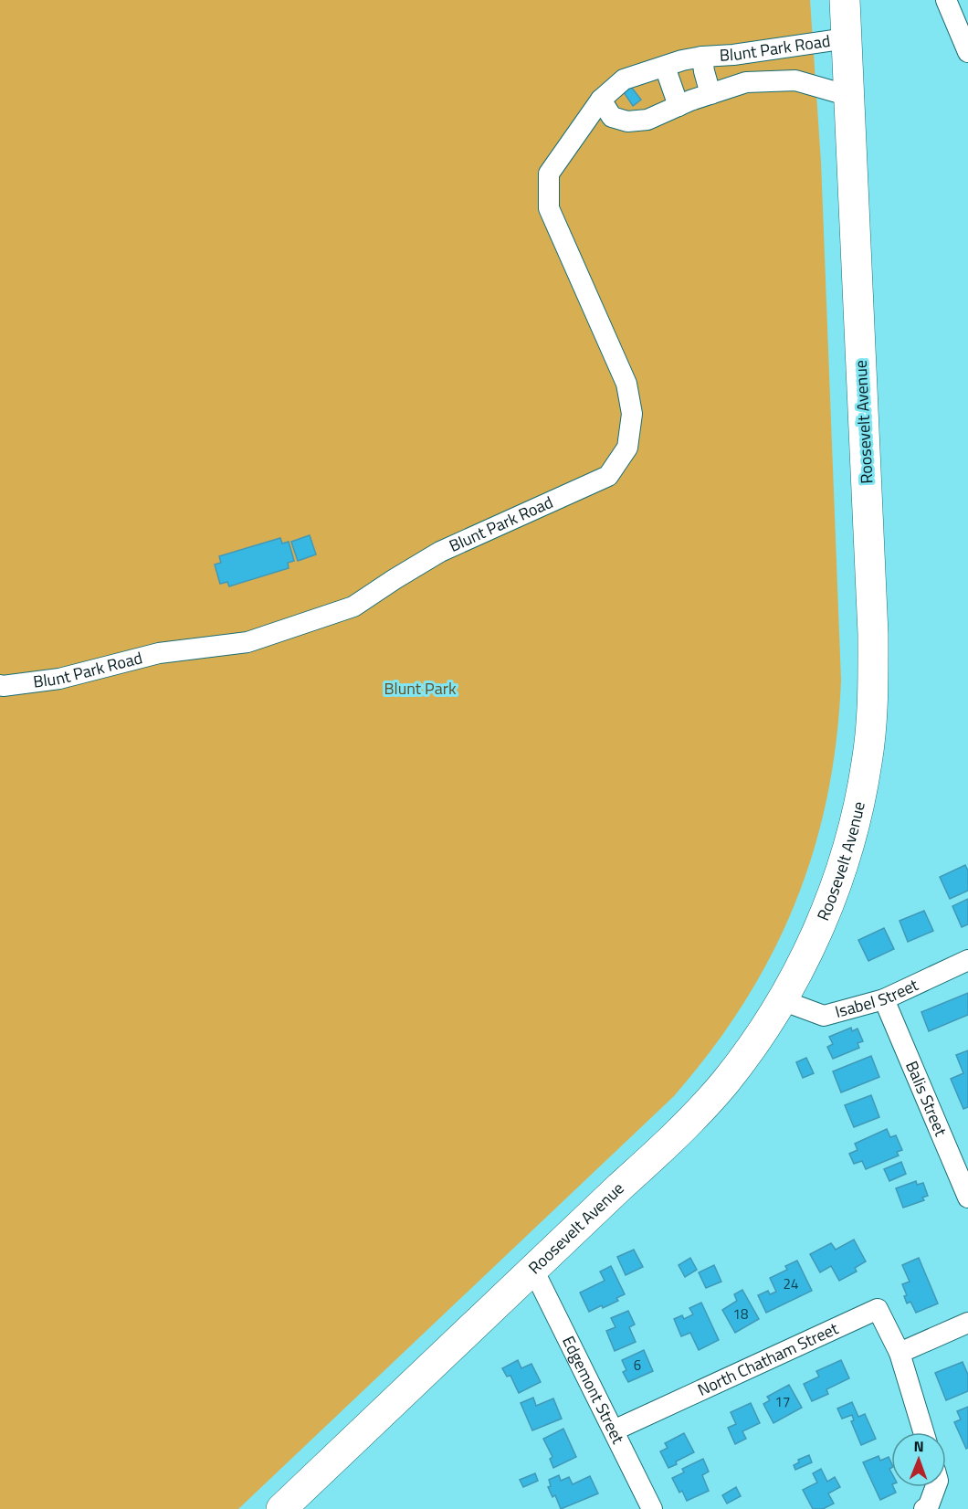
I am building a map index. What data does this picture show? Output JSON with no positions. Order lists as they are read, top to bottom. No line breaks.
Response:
{"streets":{"main road":["Roosevelt Avenue"],"street":["Blunt Park Road","Isabel Street","Balis Street","North Chatham Street","Edgemont Street"]},"crossings":[["Blunt Park Road","Roosevelt Avenue"],["Roosevelt Avenue","Isabel Street"],["Roosevelt Avenue","Edgemont Street"],["Isabel Street","Balis Street"],["North Chatham Street","Edgemont Street"]],"parks":["Blunt Park"],"house_numbers":["24","18","6","17"],"north":"top"}
